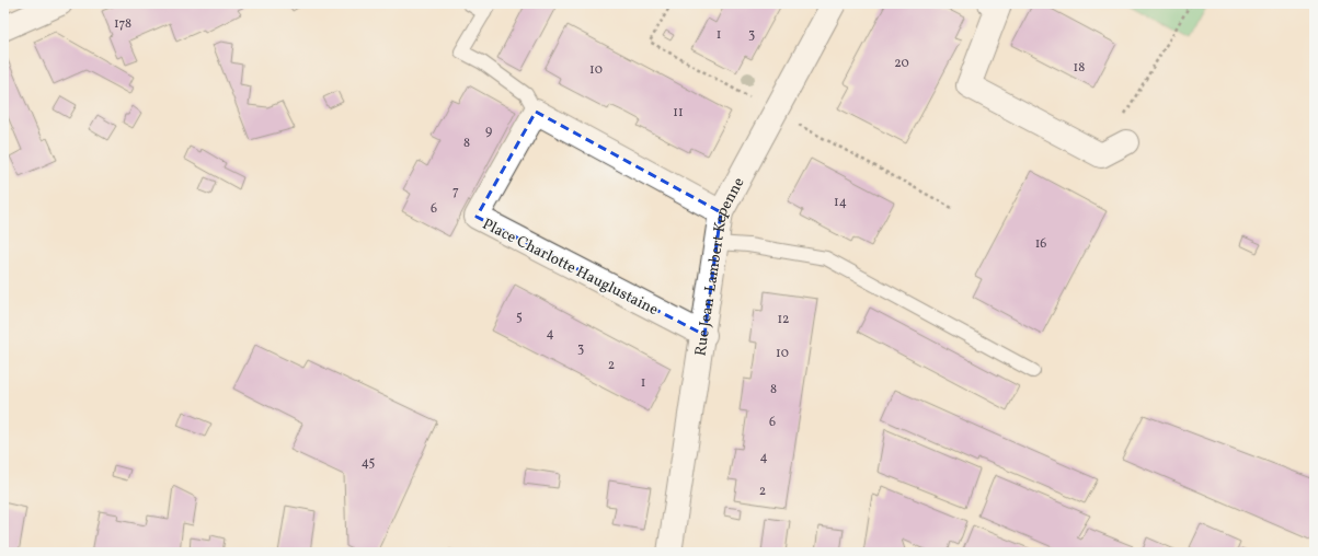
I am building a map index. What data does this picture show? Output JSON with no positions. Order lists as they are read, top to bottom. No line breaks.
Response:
{"streets":{"street":["Place Charlotte Hauglustaine","Rue Jean-Lambert Kepenne"]},"crossings":[["Place Charlotte Hauglustaine","Rue Jean-Lambert Kepenne"]],"house_numbers":["178","1","3","20","18","10","11","9","8","7","14","6","16","5","12","4","3","10","2","1","8","6","4","45","2"]}
